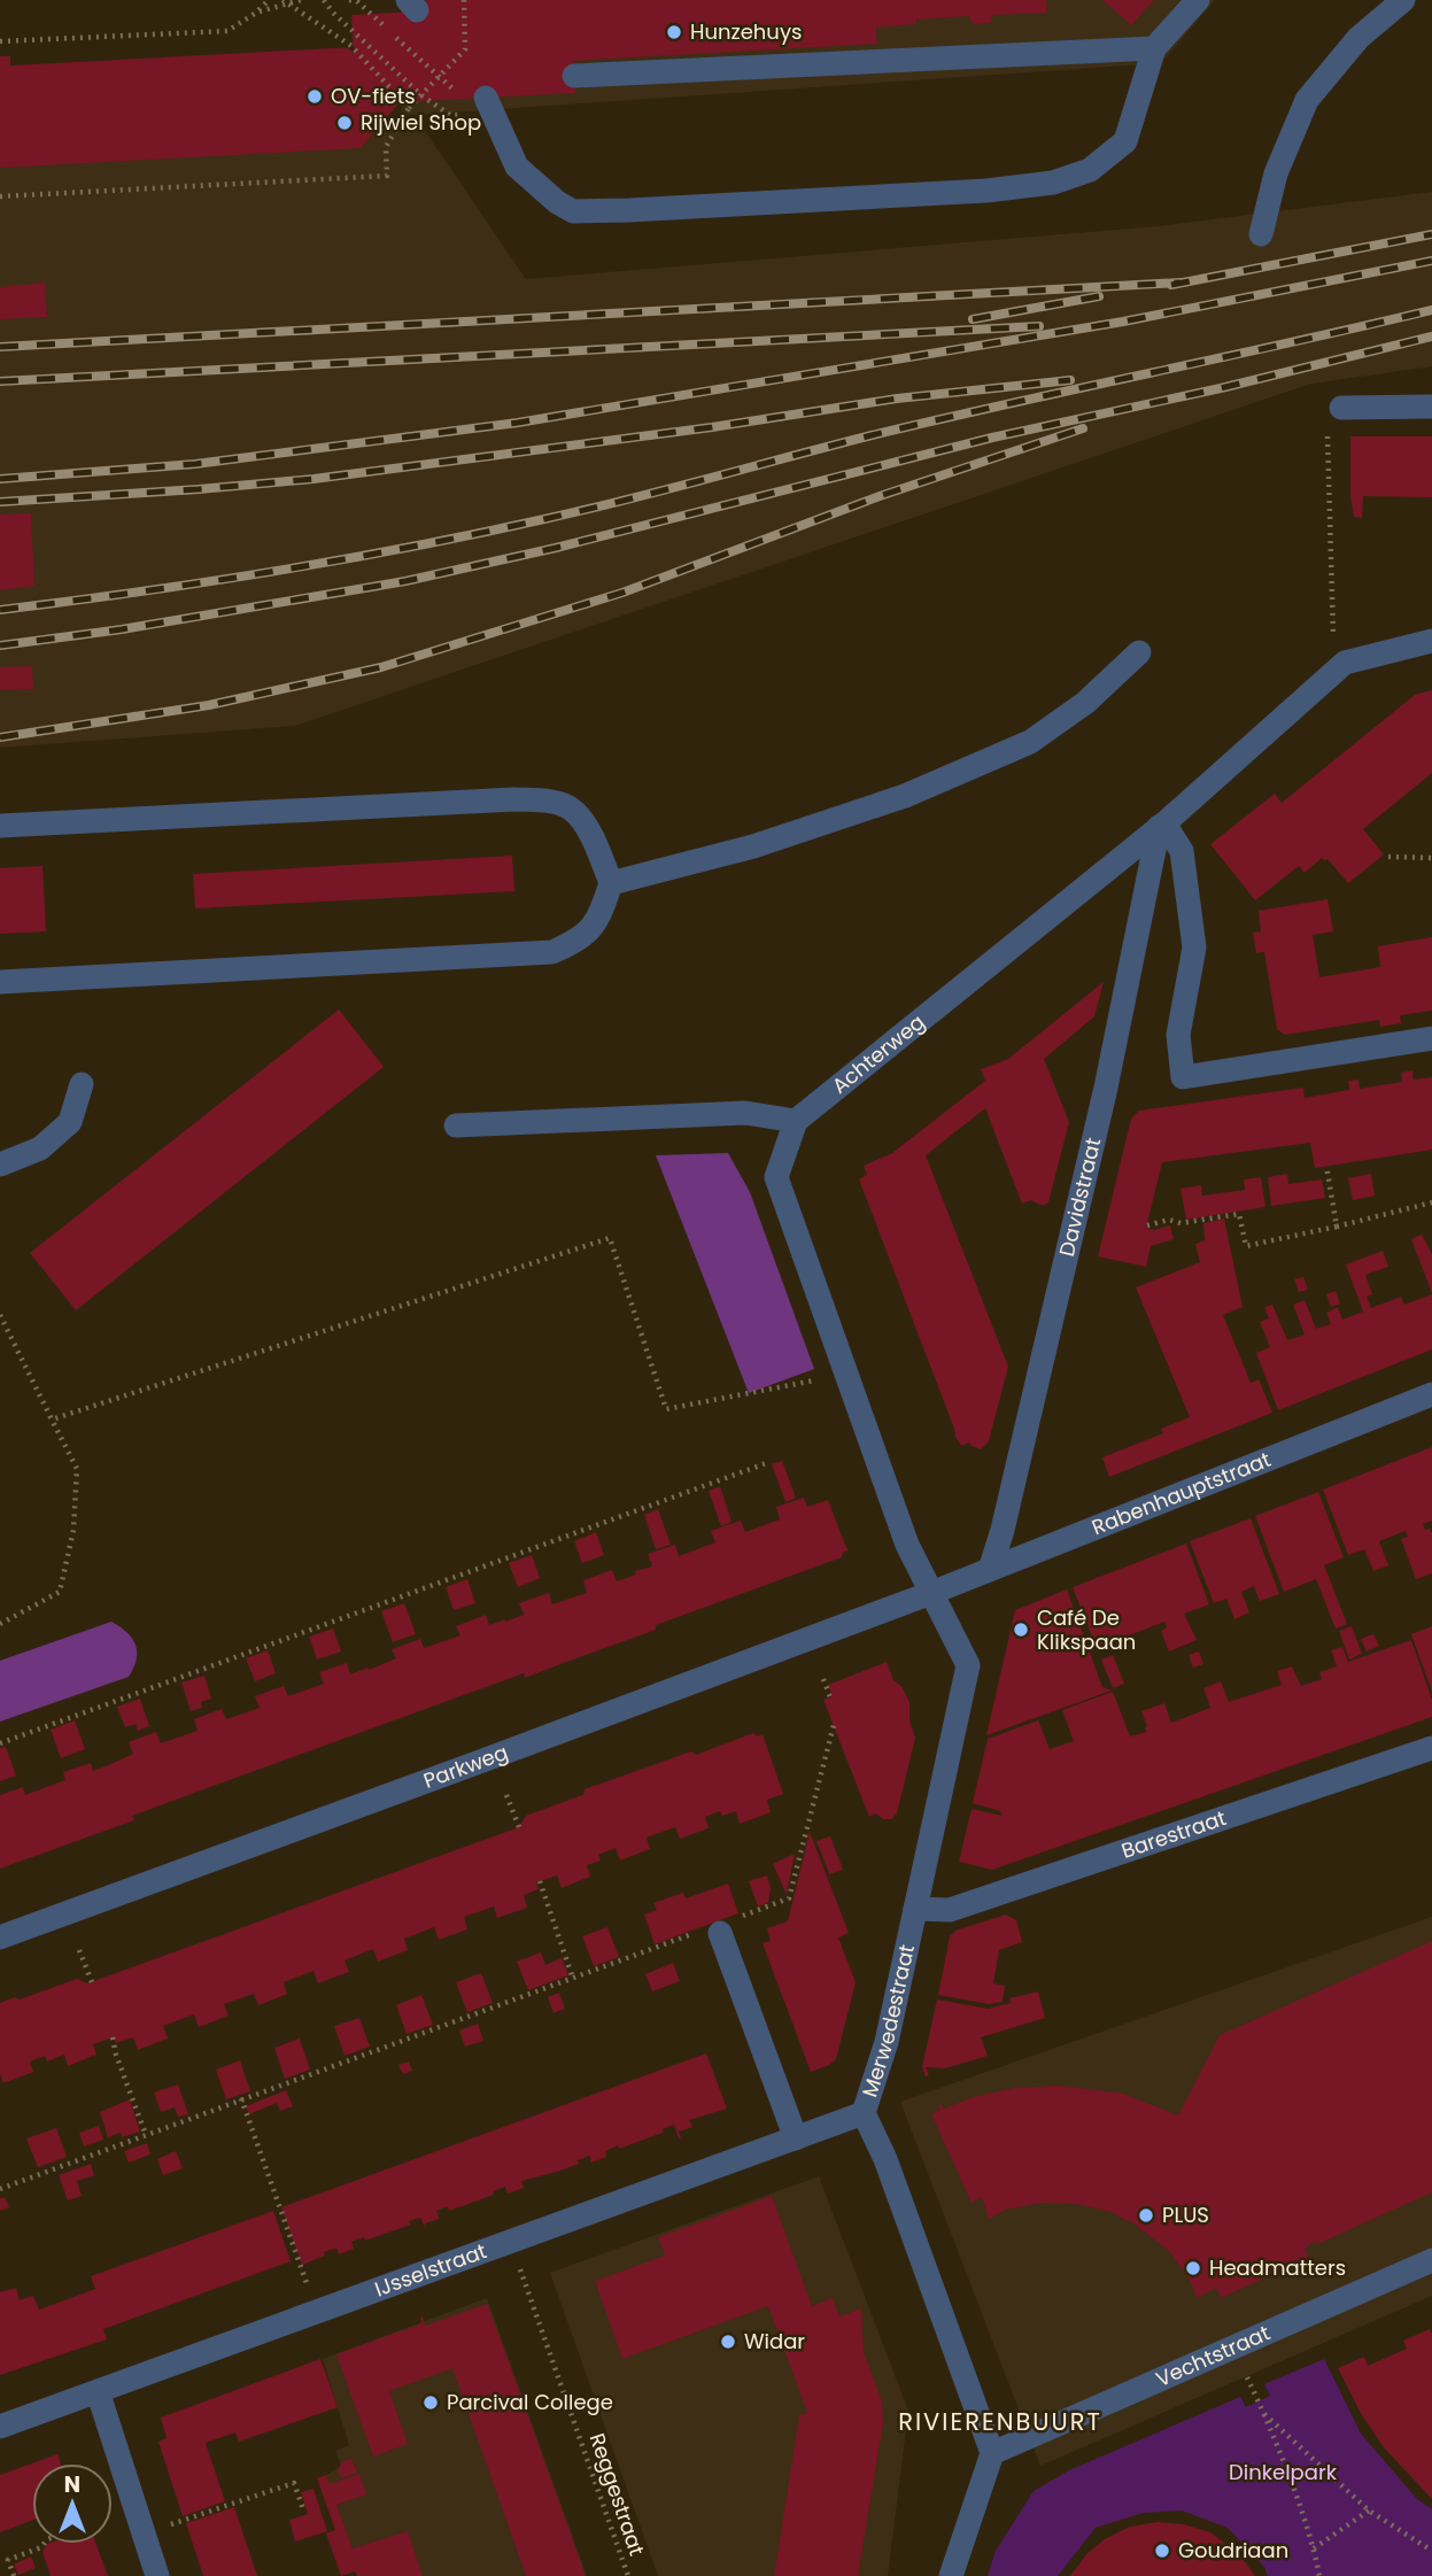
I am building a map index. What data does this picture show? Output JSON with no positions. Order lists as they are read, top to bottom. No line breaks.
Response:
{"streets":{"street":["Achterweg","Davidstraat","Rabenhauptstraat","Parkweg","Barestraat","Merwedestraat","IJsselstraat","Vechtstraat"],"path":["Reggestraat"]},"crossings":[["Achterweg","Davidstraat"],["Davidstraat","Rabenhauptstraat"],["Rabenhauptstraat","Parkweg"],["Rabenhauptstraat","Merwedestraat"],["Parkweg","Merwedestraat"],["Barestraat","Merwedestraat"],["Merwedestraat","IJsselstraat"],["Merwedestraat","Vechtstraat"],["IJsselstraat","Reggestraat"]],"districts":["RIVIERENBUURT"],"parks":["Dinkelpark"],"places":["Hunzehuys","OV-fiets","Rijwiel Shop","Café De Klikspaan","PLUS","Headmatters","Widar","Parcival College","Goudriaan"],"north":"top"}
